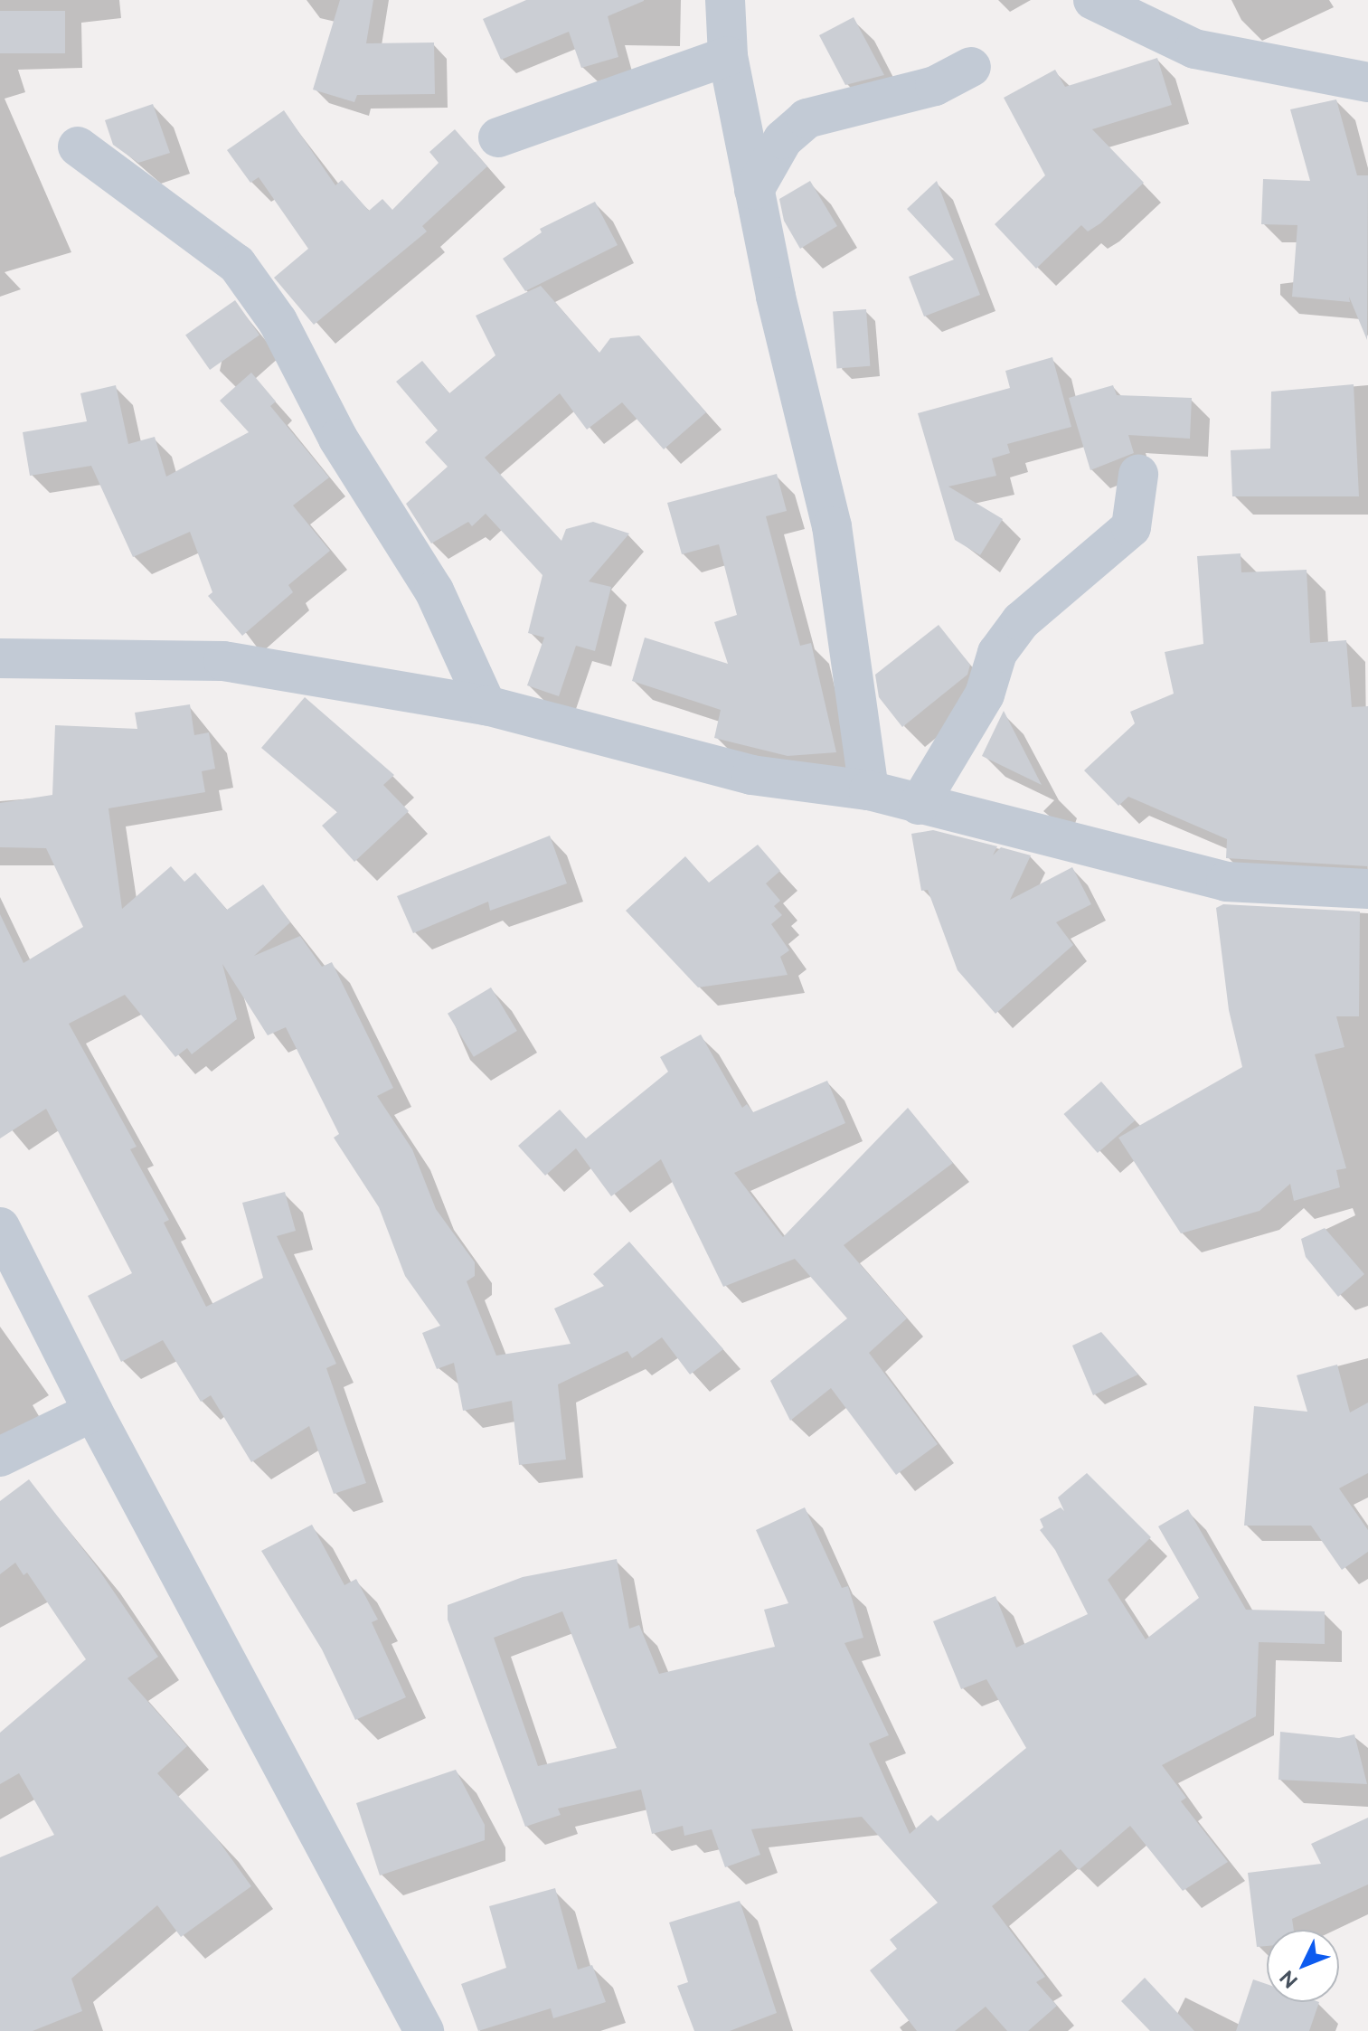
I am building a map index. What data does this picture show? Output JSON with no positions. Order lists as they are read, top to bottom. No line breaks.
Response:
{"north":"bottom left"}
